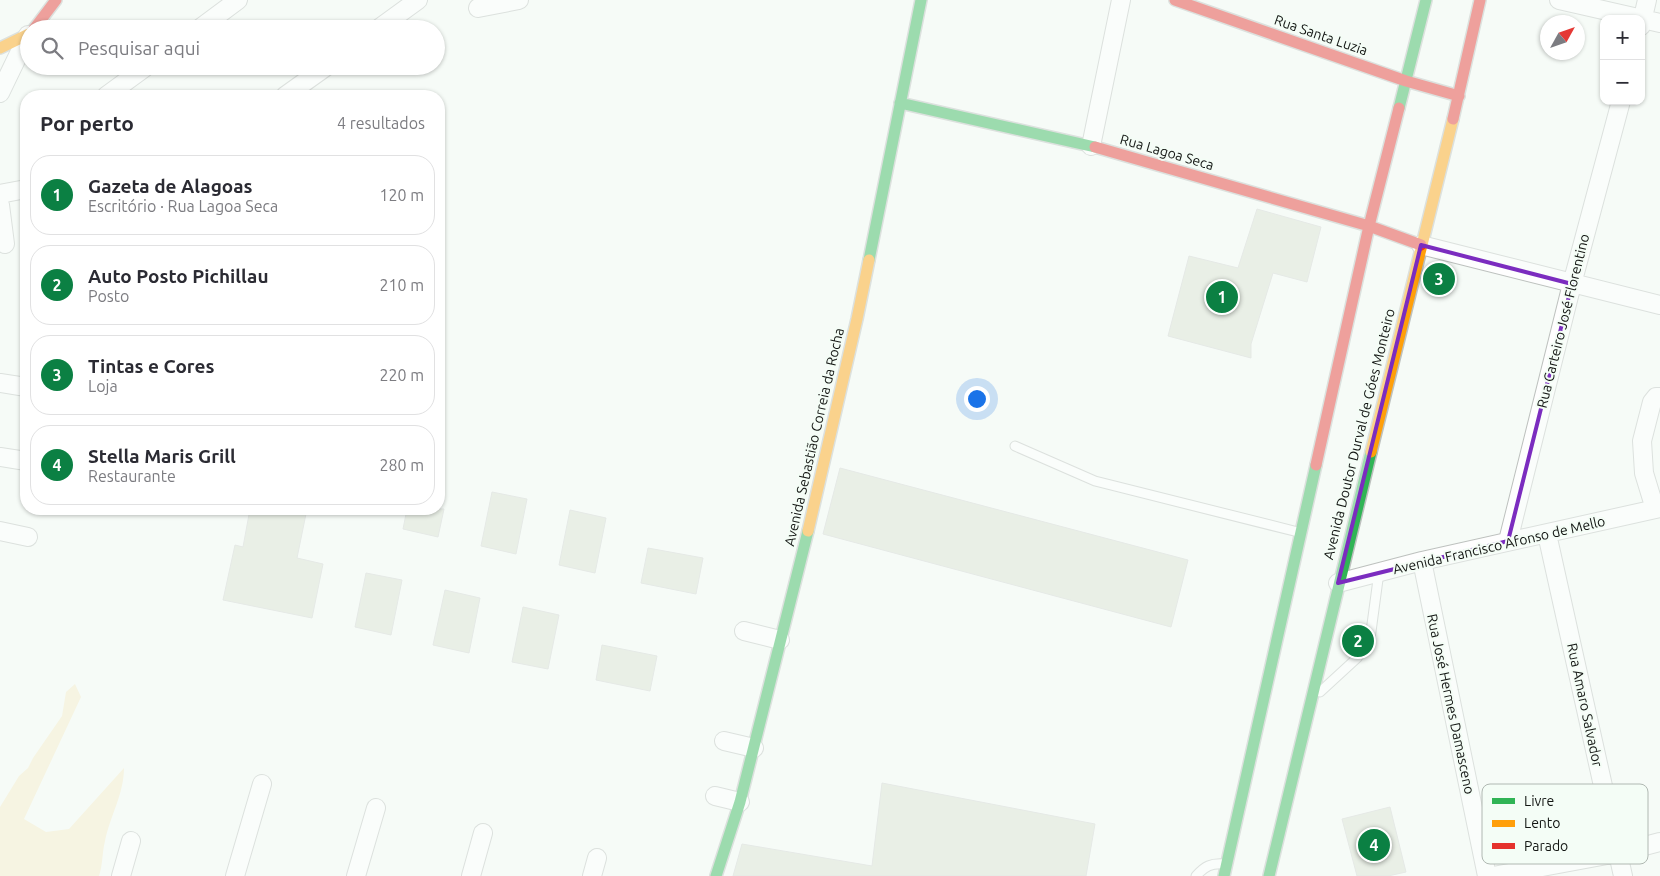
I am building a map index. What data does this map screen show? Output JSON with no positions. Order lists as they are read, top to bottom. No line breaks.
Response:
{"streets":{"main road":["Rua Santa Luzia","Rua Lagoa Seca","Avenida Doutor Durval de Góes Monteiro","Avenida Sebastião Correia da Rocha"],"street":["Rua Carteiro José Florentino","Avenida Francisco Afonso de Mello","Rua José Hermes Damasceno","Rua Amaro Salvador"]},"crossings":[["Rua Santa Luzia","Avenida Doutor Durval de Góes Monteiro"],["Rua Lagoa Seca","Avenida Doutor Durval de Góes Monteiro"],["Rua Lagoa Seca","Avenida Sebastião Correia da Rocha"],["Rua Carteiro José Florentino","Avenida Francisco Afonso de Mello"],["Avenida Doutor Durval de Góes Monteiro","Avenida Francisco Afonso de Mello"],["Avenida Francisco Afonso de Mello","Rua José Hermes Damasceno"],["Avenida Francisco Afonso de Mello","Rua Amaro Salvador"]],"legend":["Livre","Lento","Parado"],"north":"top right","page":{"map_buttons":["+","−"],"search":"Pesquisar aqui","heading":["Por perto","4 resultados"],"list":[{"mark":"1","name":"Gazeta de Alagoas","note":"Escritório · Rua Lagoa Seca","value":"120 m"},{"mark":"2","name":"Auto Posto Pichillau","note":"Posto","value":"210 m"},{"mark":"3","name":"Tintas e Cores","note":"Loja","value":"220 m"},{"mark":"4","name":"Stella Maris Grill","note":"Restaurante","value":"280 m"}],"pins":["3","1","2","4"]}}
